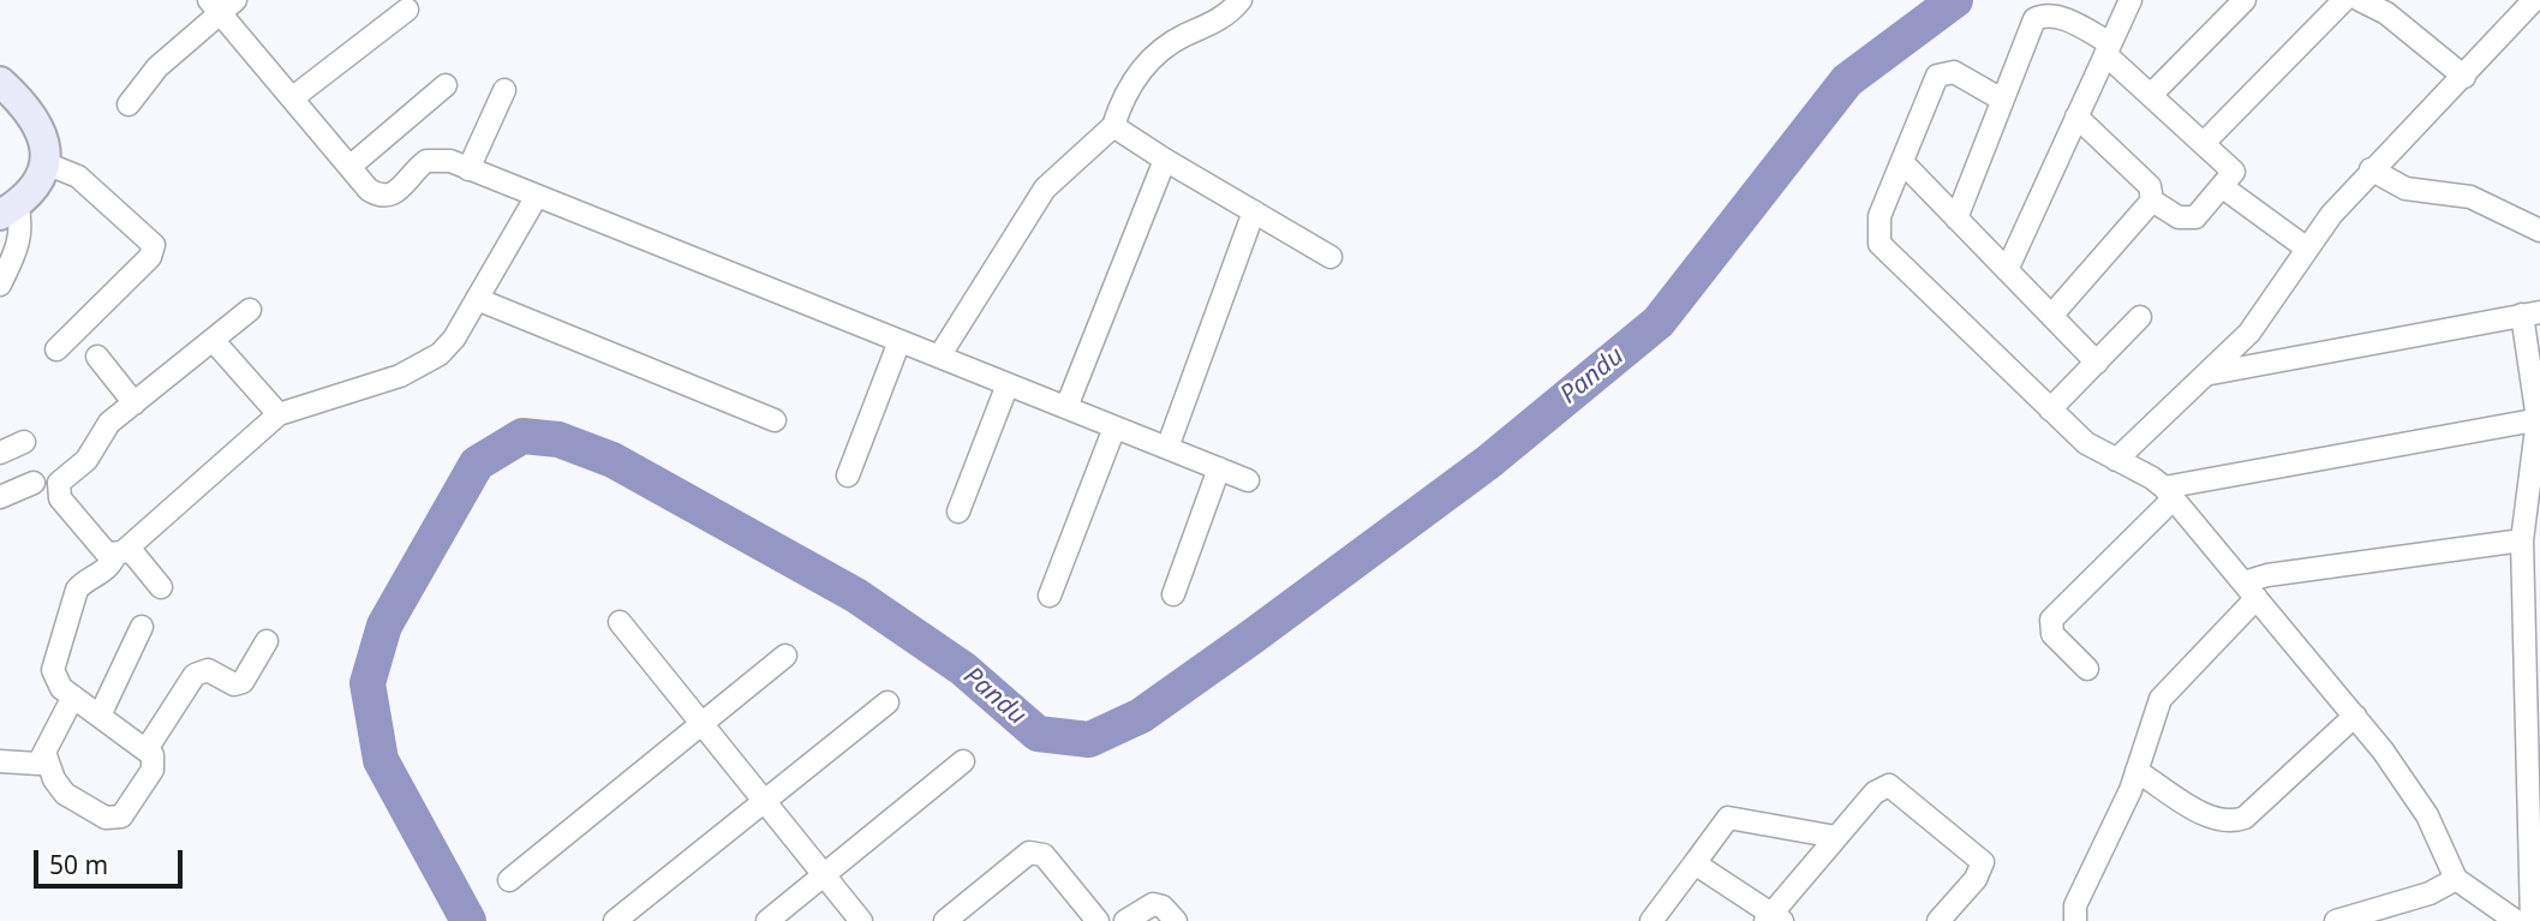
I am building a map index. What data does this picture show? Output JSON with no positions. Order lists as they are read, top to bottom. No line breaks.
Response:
{"water":["Pandu"],"scale_bar":"50 m"}
